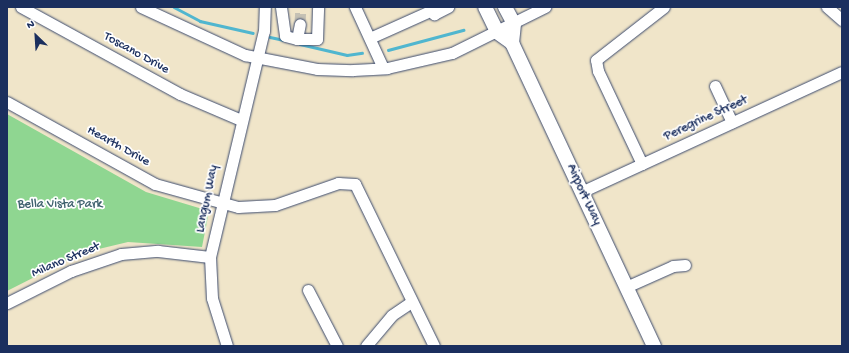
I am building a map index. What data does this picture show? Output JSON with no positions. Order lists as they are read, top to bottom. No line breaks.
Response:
{"streets":{"main road":["Airport Way"],"street":["Toscano Drive","Peregrine Street","Hearth Drive","Langum Way","Milano Street"]},"crossings":[["Toscano Drive","Langum Way"],["Peregrine Street","Airport Way"],["Hearth Drive","Langum Way"],["Langum Way","Milano Street"]],"parks":["Bella Vista Park"],"north":"top left"}
